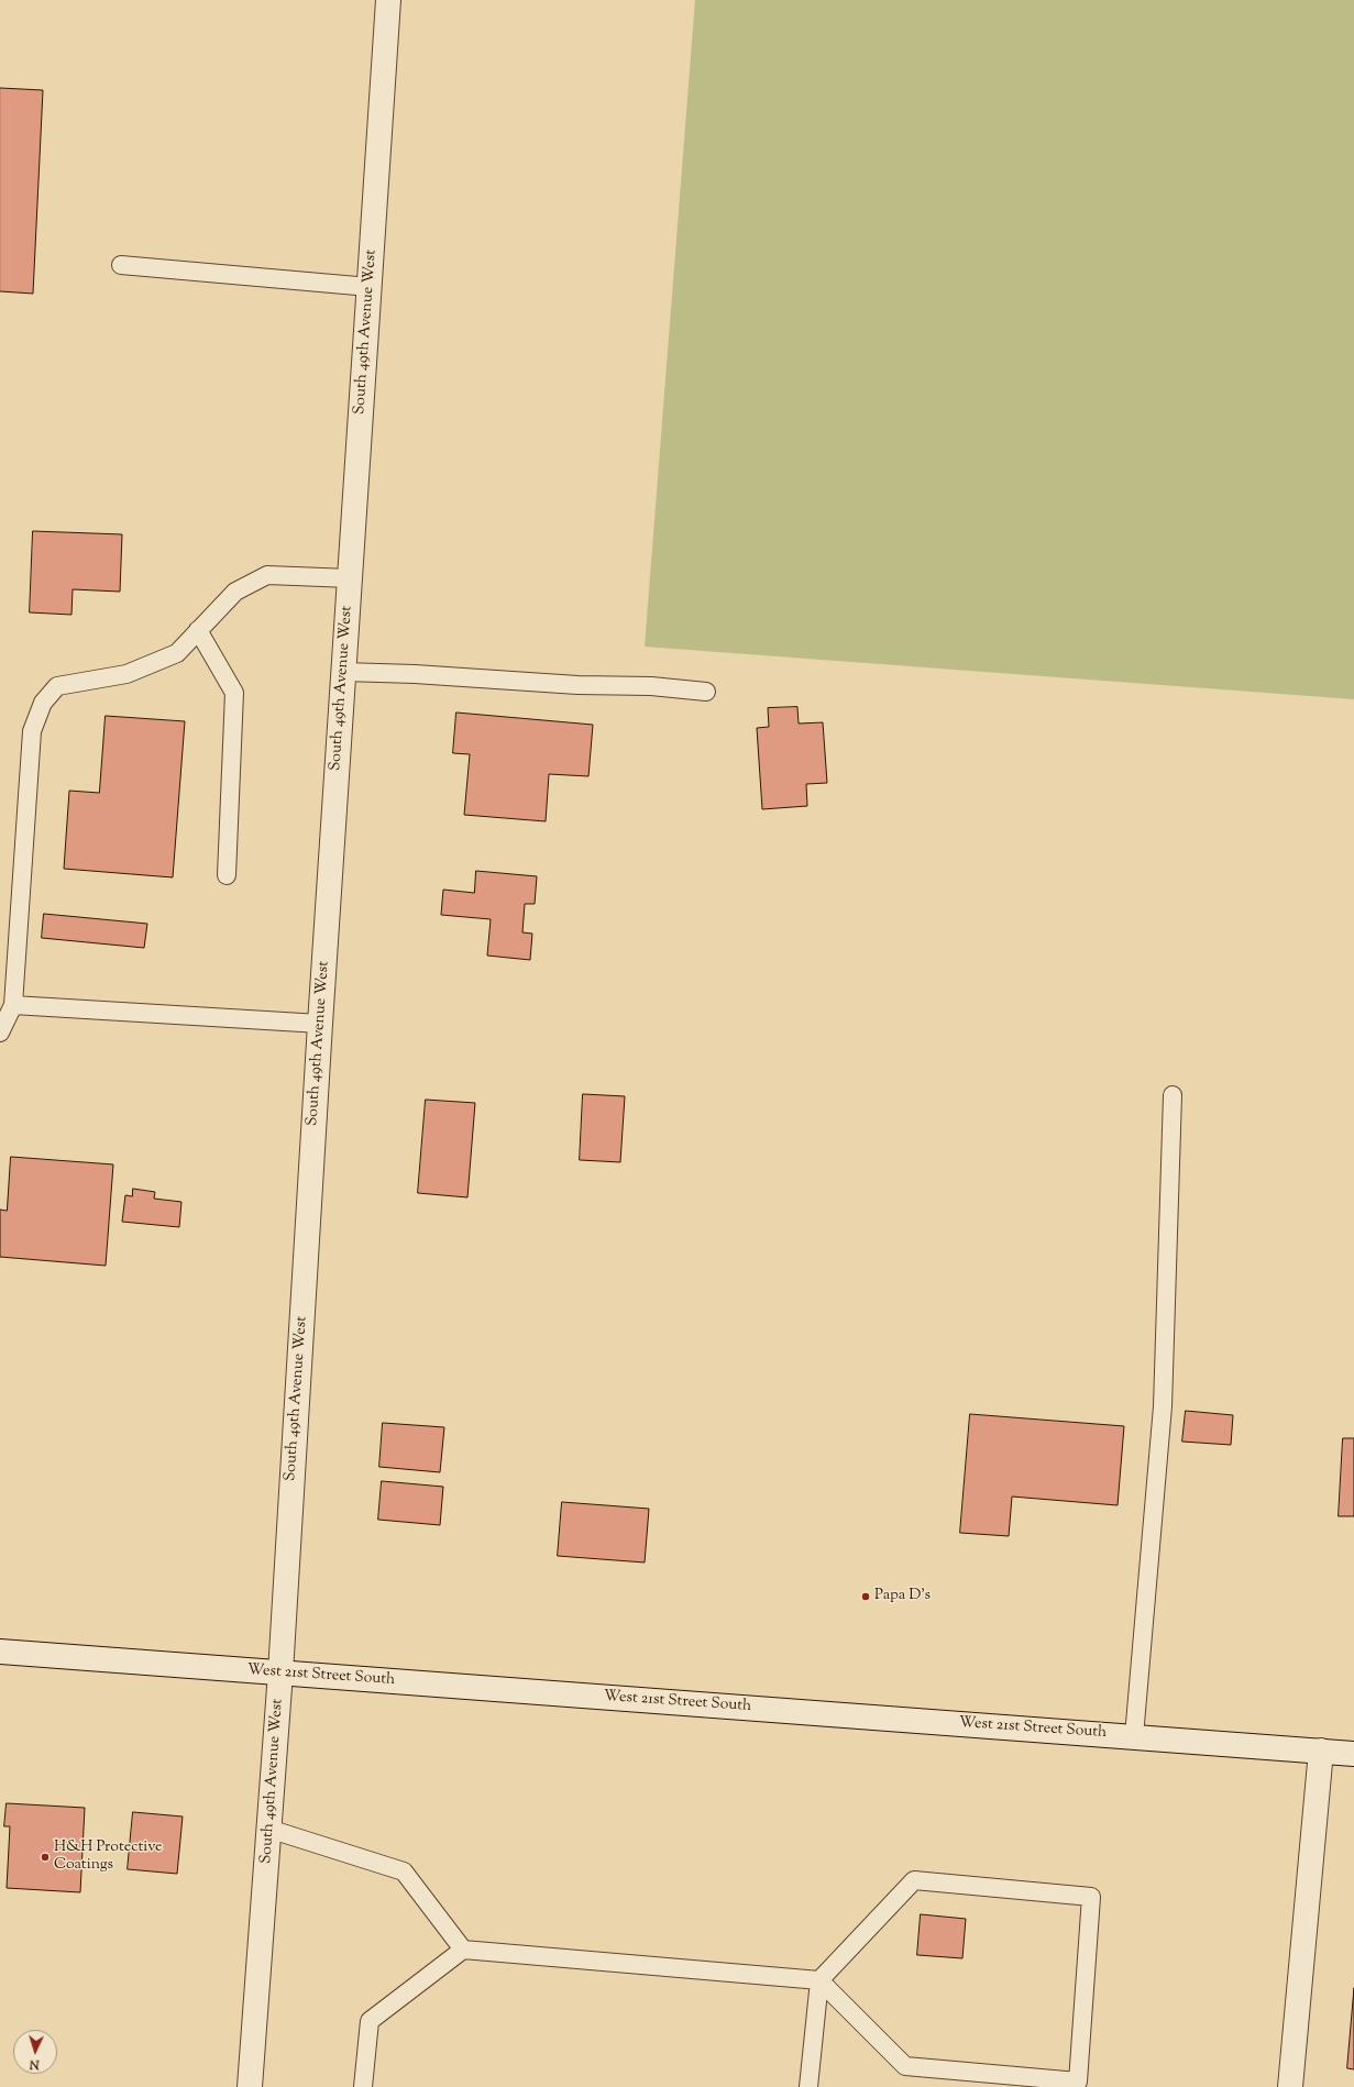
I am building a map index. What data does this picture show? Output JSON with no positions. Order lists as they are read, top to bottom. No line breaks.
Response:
{"streets":{"street":["South 49th Avenue West","West 21st Street South"]},"crossings":[["South 49th Avenue West","West 21st Street South"]],"places":["Papa D's","H&H Protective Coatings"],"north":"bottom"}
